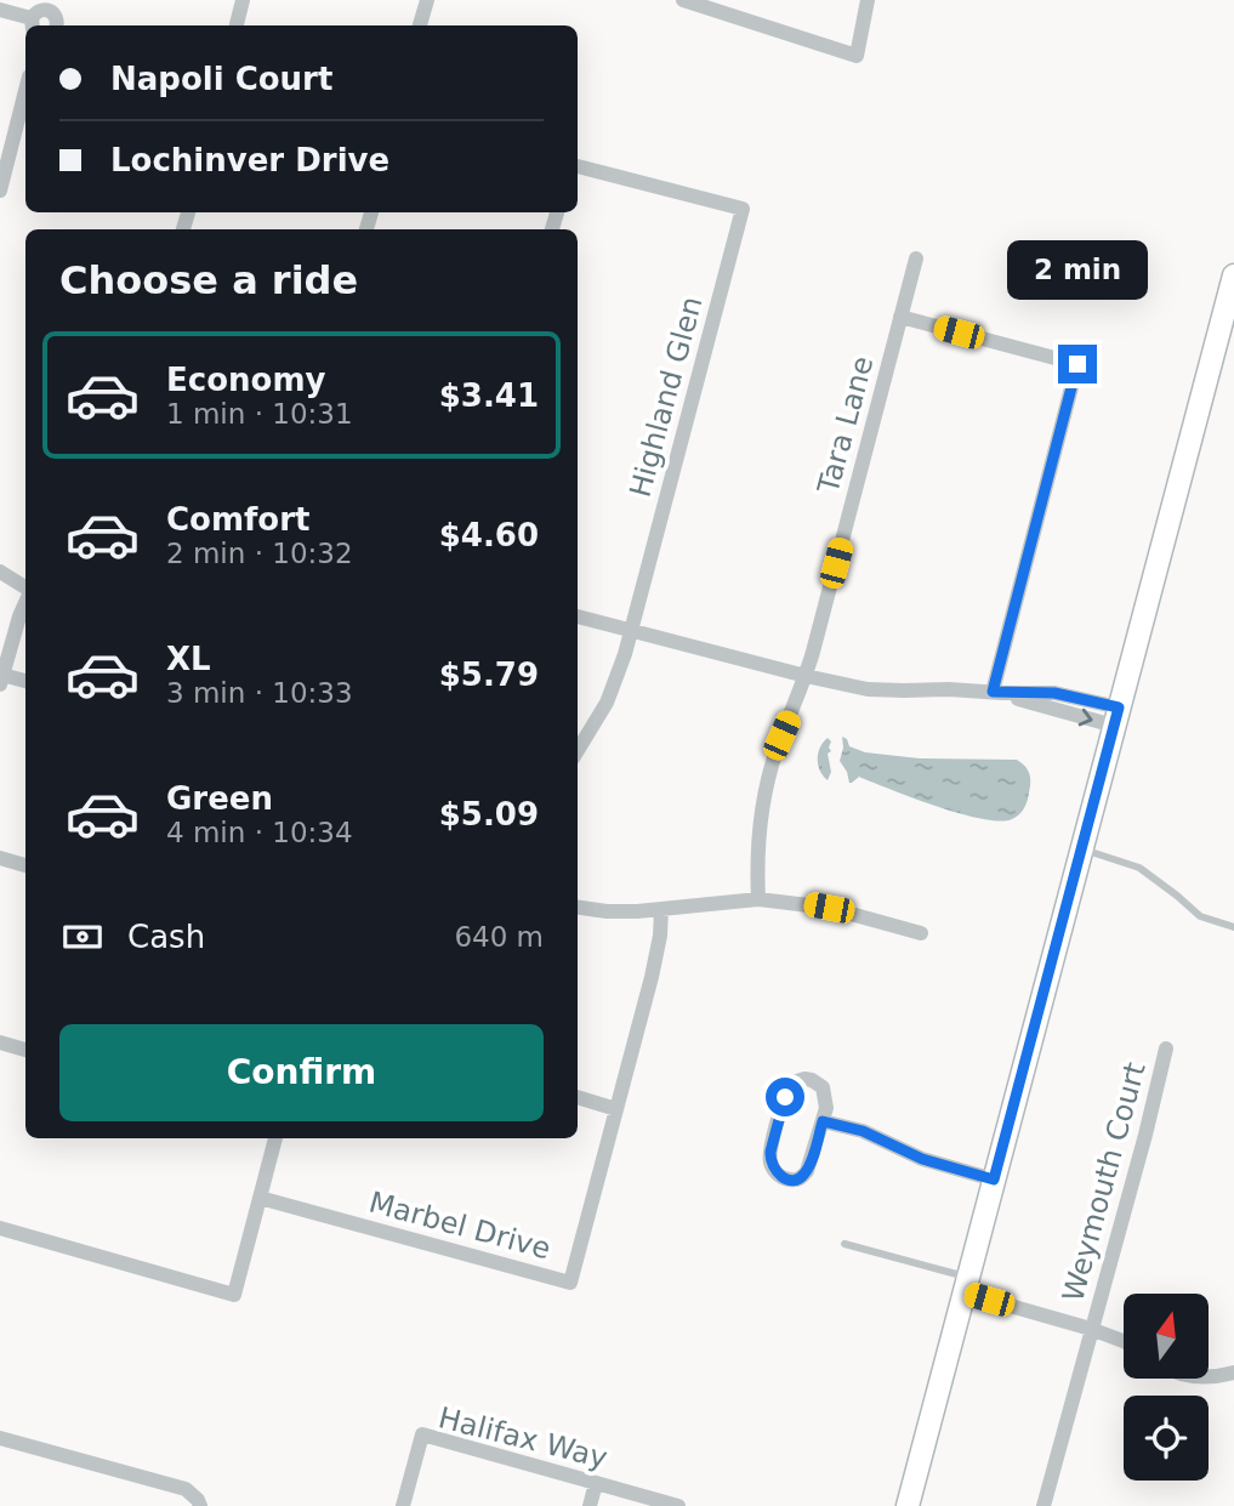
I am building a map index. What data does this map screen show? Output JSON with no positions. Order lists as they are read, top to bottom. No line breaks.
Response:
{"streets":{"street":["Highland Glen","Tara Lane","Weymouth Court","Marbel Drive","Halifax Way"]},"north":"top","page":{"banner":["Napoli Court","Lochinver Drive"],"heading":"Choose a ride","bubble":"2 min","list":[{"name":"Economy","note":"1 min · 10:31","value":"$3.41"},{"name":"Comfort","note":"2 min · 10:32","value":"$4.60"},{"name":"XL","note":"3 min · 10:33","value":"$5.79"},{"name":"Green","note":"4 min · 10:34","value":"$5.09"}],"pay":["Cash","640 m"],"buttons":"Confirm"}}
